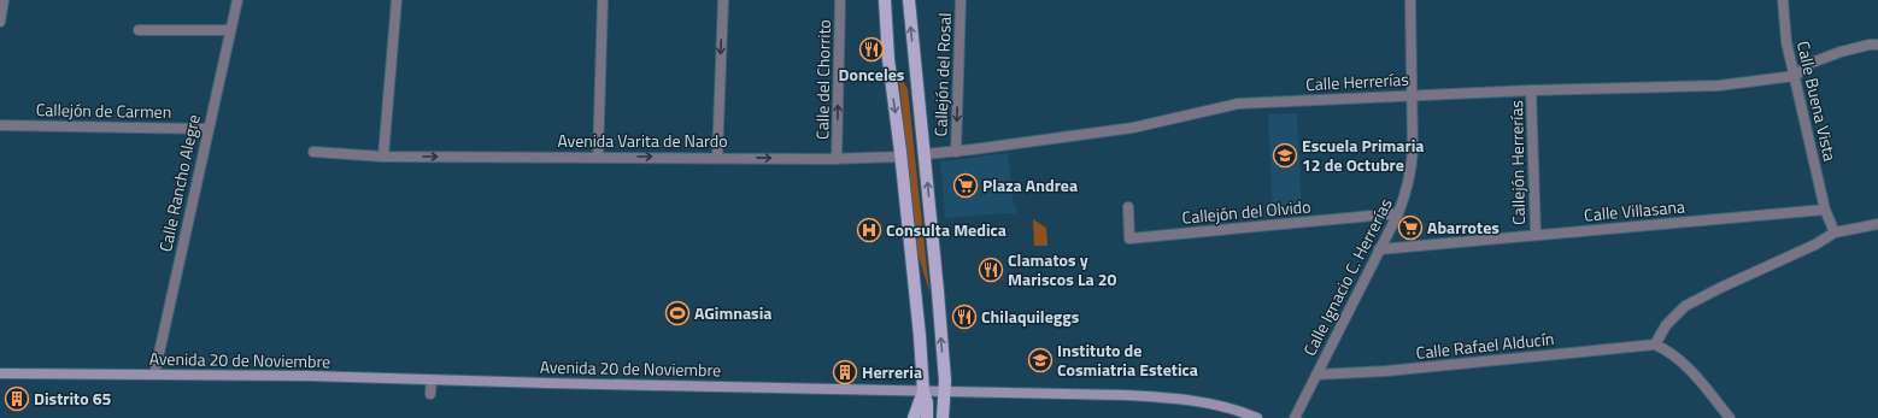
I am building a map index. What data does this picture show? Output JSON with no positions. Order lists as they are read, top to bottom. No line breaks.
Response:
{"streets":{"main road":["Avenida 20 de Noviembre"],"street":["Callejón del Rosal","Calle del Chorrito","Calle Herrerías","Calle Buena Vista","Callejón de Carmen","Avenida Varita de Nardo","Callejón Herrerías","Calle Rancho Alegre","Calle Villasana","Callejón del Olvido","Calle Ignacio C. Herrerías","Calle Rafael Alducín"]},"crossings":[["Callejón del Rosal","Calle Herrerías"],["Calle del Chorrito","Avenida Varita de Nardo"],["Calle Herrerías","Calle Buena Vista"],["Calle Herrerías","Callejón Herrerías"],["Calle Herrerías","Calle Ignacio C. Herrerías"],["Calle Buena Vista","Calle Villasana"],["Callejón de Carmen","Calle Rancho Alegre"],["Callejón Herrerías","Calle Villasana"],["Calle Rancho Alegre","Avenida 20 de Noviembre"],["Calle Villasana","Calle Ignacio C. Herrerías"],["Callejón del Olvido","Calle Ignacio C. Herrerías"],["Calle Ignacio C. Herrerías","Calle Rafael Alducín"]],"one_way":["Callejón del Rosal","Calle del Chorrito","Avenida Varita de Nardo"],"places":{"restaurant":["Donceles","Clamatos y Mariscos La 20","Chilaquileggs"],"school or university":["Escuela Primaria 12 de Octubre","Instituto de Cosmiatria Estetica"],"supermarket":["Plaza Andrea","Abarrotes"],"hospital":["Consulta Medica"],"sports":["AGimnasia"],"building":["Herreria","Distrito 65"]}}
